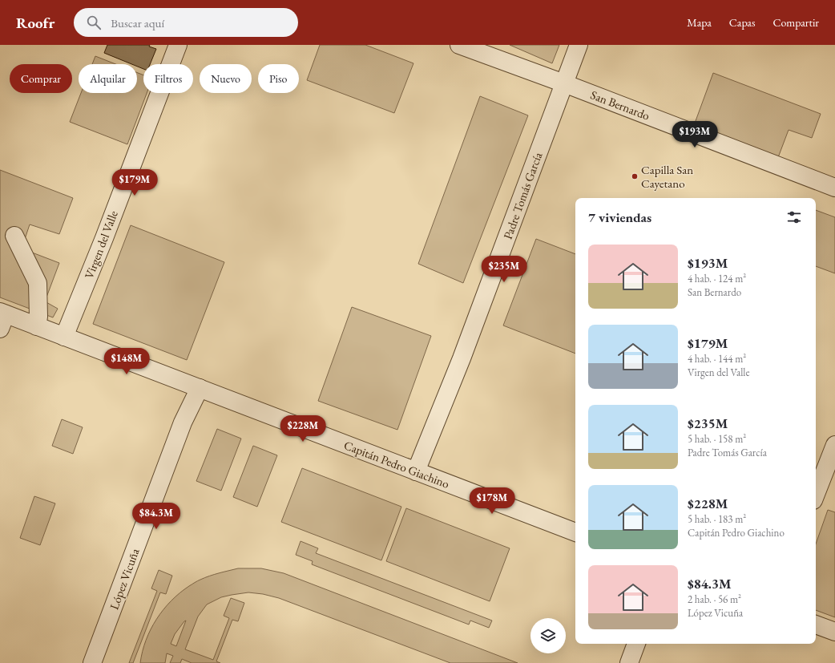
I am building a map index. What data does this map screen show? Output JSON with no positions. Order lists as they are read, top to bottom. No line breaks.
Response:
{"streets":{"street":["San Bernardo","Padre Tomás García","Virgen del Valle","Capitán Pedro Giachino","López Vicuña"]},"crossings":[["San Bernardo","Padre Tomás García"],["Padre Tomás García","Capitán Pedro Giachino"],["Virgen del Valle","Capitán Pedro Giachino"],["Capitán Pedro Giachino","López Vicuña"]],"places":["Capilla San Cayetano"],"page":{"header":"Roofr","search":"Buscar aquí","nav":["Mapa","Capas","Compartir"],"chip":["Comprar","Alquilar","Filtros","Nuevo","Piso"],"price":["$193M","$179M","$235M","$148M","$228M","$178M","$84.3M"],"heading":"7 viviendas","list":[{"name":"$193M","note":"4 hab. · 124 m² · San Bernardo"},{"name":"$179M","note":"4 hab. · 144 m² · Virgen del Valle"},{"name":"$235M","note":"5 hab. · 158 m² · Padre Tomás García"},{"name":"$228M","note":"5 hab. · 183 m² · Capitán Pedro Giachino"},{"name":"$84.3M","note":"2 hab. · 56 m² · López Vicuña"}]}}
